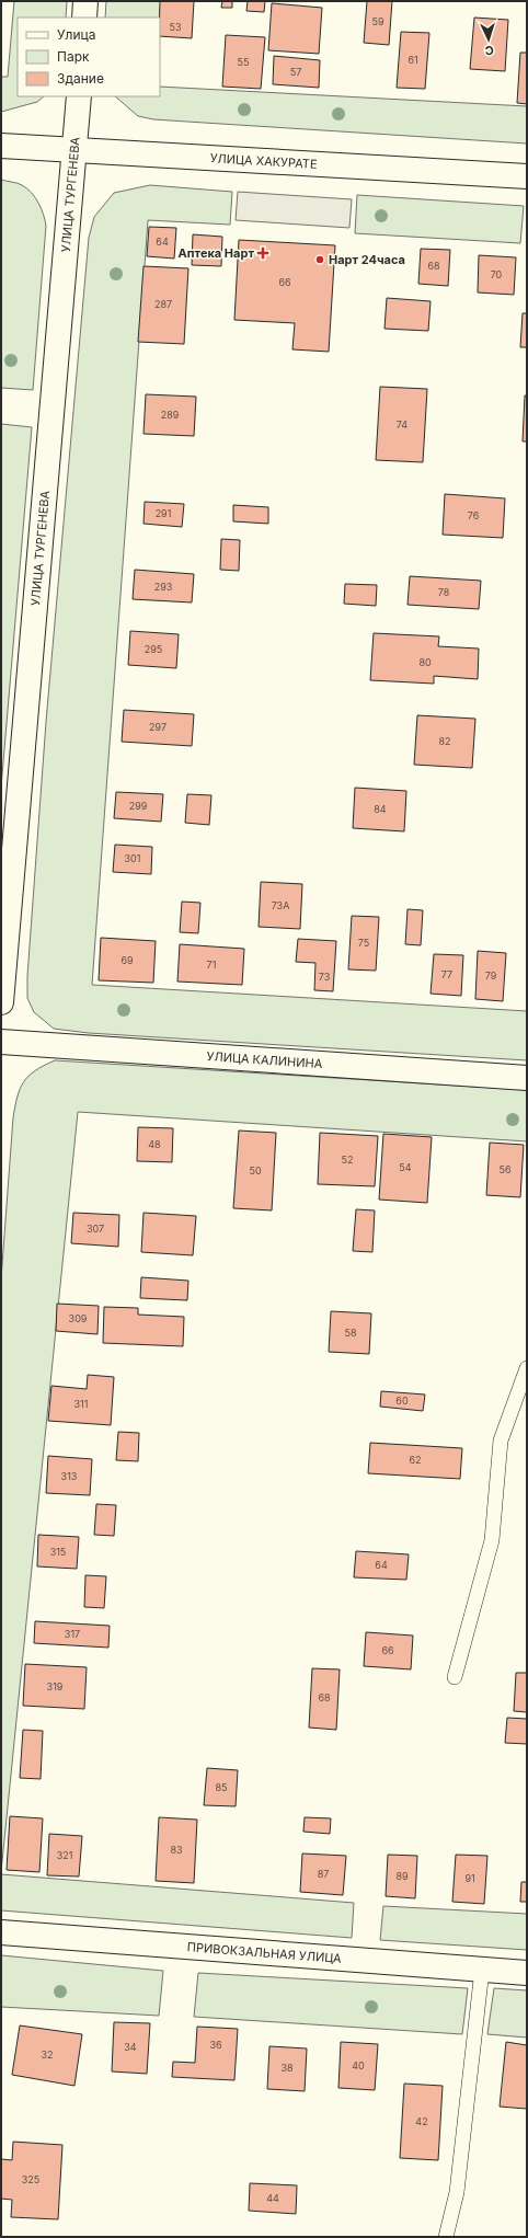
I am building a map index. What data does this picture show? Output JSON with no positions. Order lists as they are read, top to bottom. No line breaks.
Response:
{"streets":{"street":["УЛИЦА ХАКУРАТЕ","УЛИЦА ТУРГЕНЕВА","УЛИЦА КАЛИНИНА","ПРИВОКЗАЛЬНАЯ УЛИЦА"]},"crossings":[["УЛИЦА ХАКУРАТЕ","УЛИЦА ТУРГЕНЕВА"]],"places":{"health":["Аптека Нарт"],"other":["Нарт 24часа"]},"house_numbers":["59","53","61","55","57","64","68","70","66","287","289","74","291","76","293","78","295","80","297","82","299","84","301","73А","75","69","71","77","79","73","48","52","54","56","50","307","309","58","60","311","62","313","315","64","317","66","319","68","85","83","321","87","89","91","36","34","32","40","38","42","325","44"],"legend":["Улица","Парк","Здание"],"north":"bottom"}
